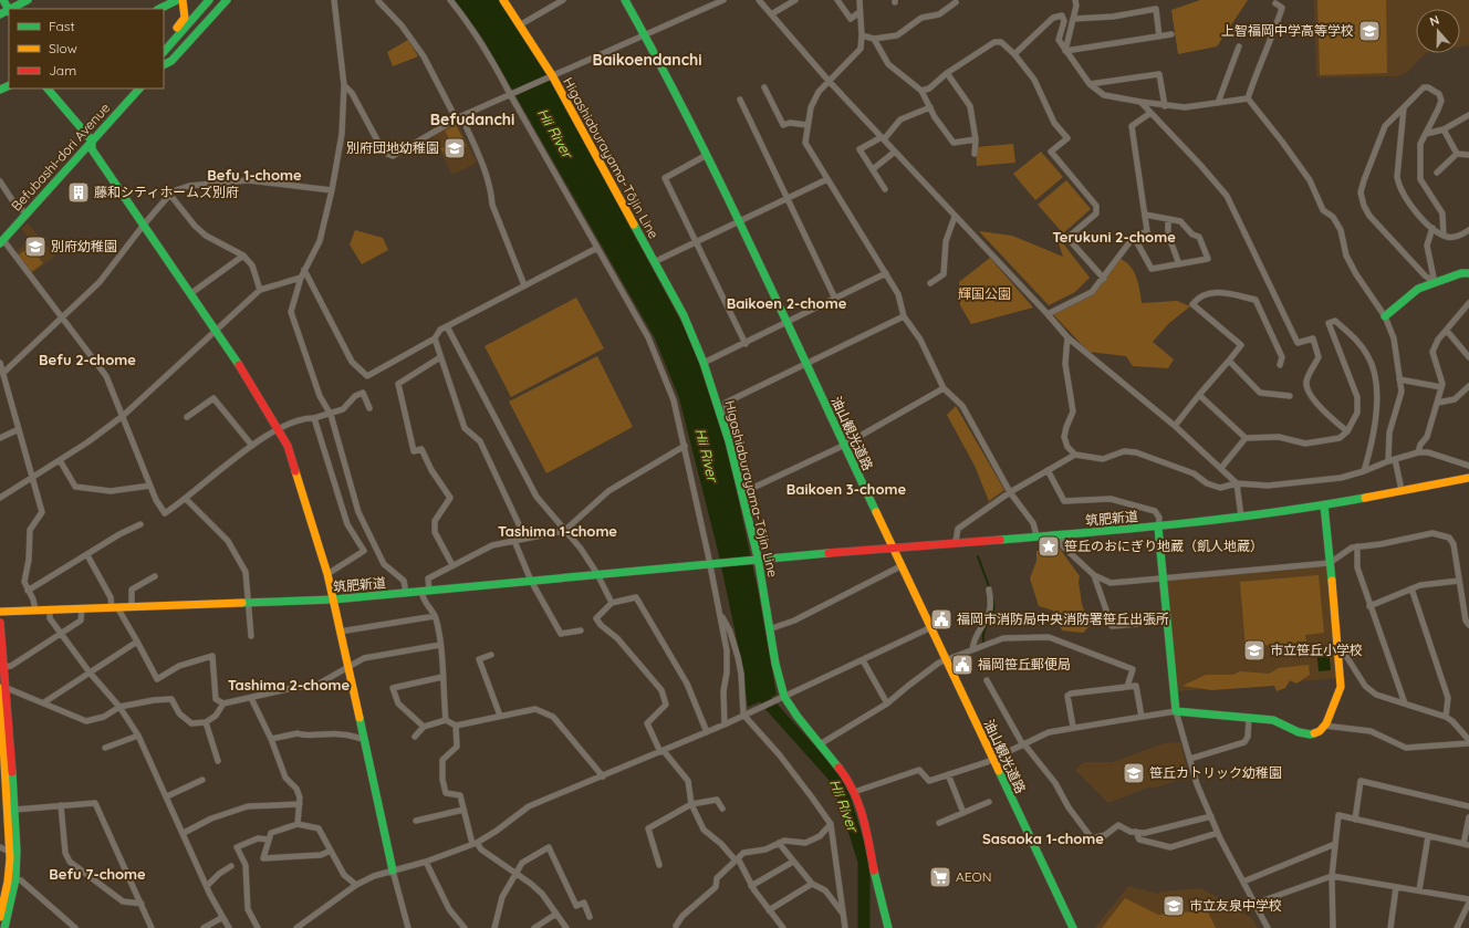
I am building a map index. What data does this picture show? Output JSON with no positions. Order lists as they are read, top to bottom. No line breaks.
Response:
{"streets":{"main road":["Befubashi-dori Avenue","Higashiaburayama-Tōjin Line","油山観光道路","筑肥新道"]},"crossings":[["Higashiaburayama-Tōjin Line","筑肥新道"],["油山観光道路","筑肥新道"]],"districts":["Baikoendanchi","Befudanchi","Befu 1-chome","Terukuni 2-chome","Baikoen 2-chome","Befu 2-chome","Baikoen 3-chome","Tashima 1-chome","Tashima 2-chome","Sasaoka 1-chome","Befu 7-chome"],"water":["Hii River"],"parks":["輝国公園"],"places":{"school or university":["上智福岡中学高等学校","別府団地幼稚園","別府幼稚園","市立笹丘小学校","笹丘カトリック幼稚園","市立友泉中学校"],"building":["藤和シティホームズ別府"],"place":["笹丘のおにぎり地蔵（飢人地蔵）"],"public building":["福岡市消防局中央消防署笹丘出張所","福岡笹丘郵便局"],"supermarket":["AEON"]},"legend":["Fast","Slow","Jam"],"north":"top"}
